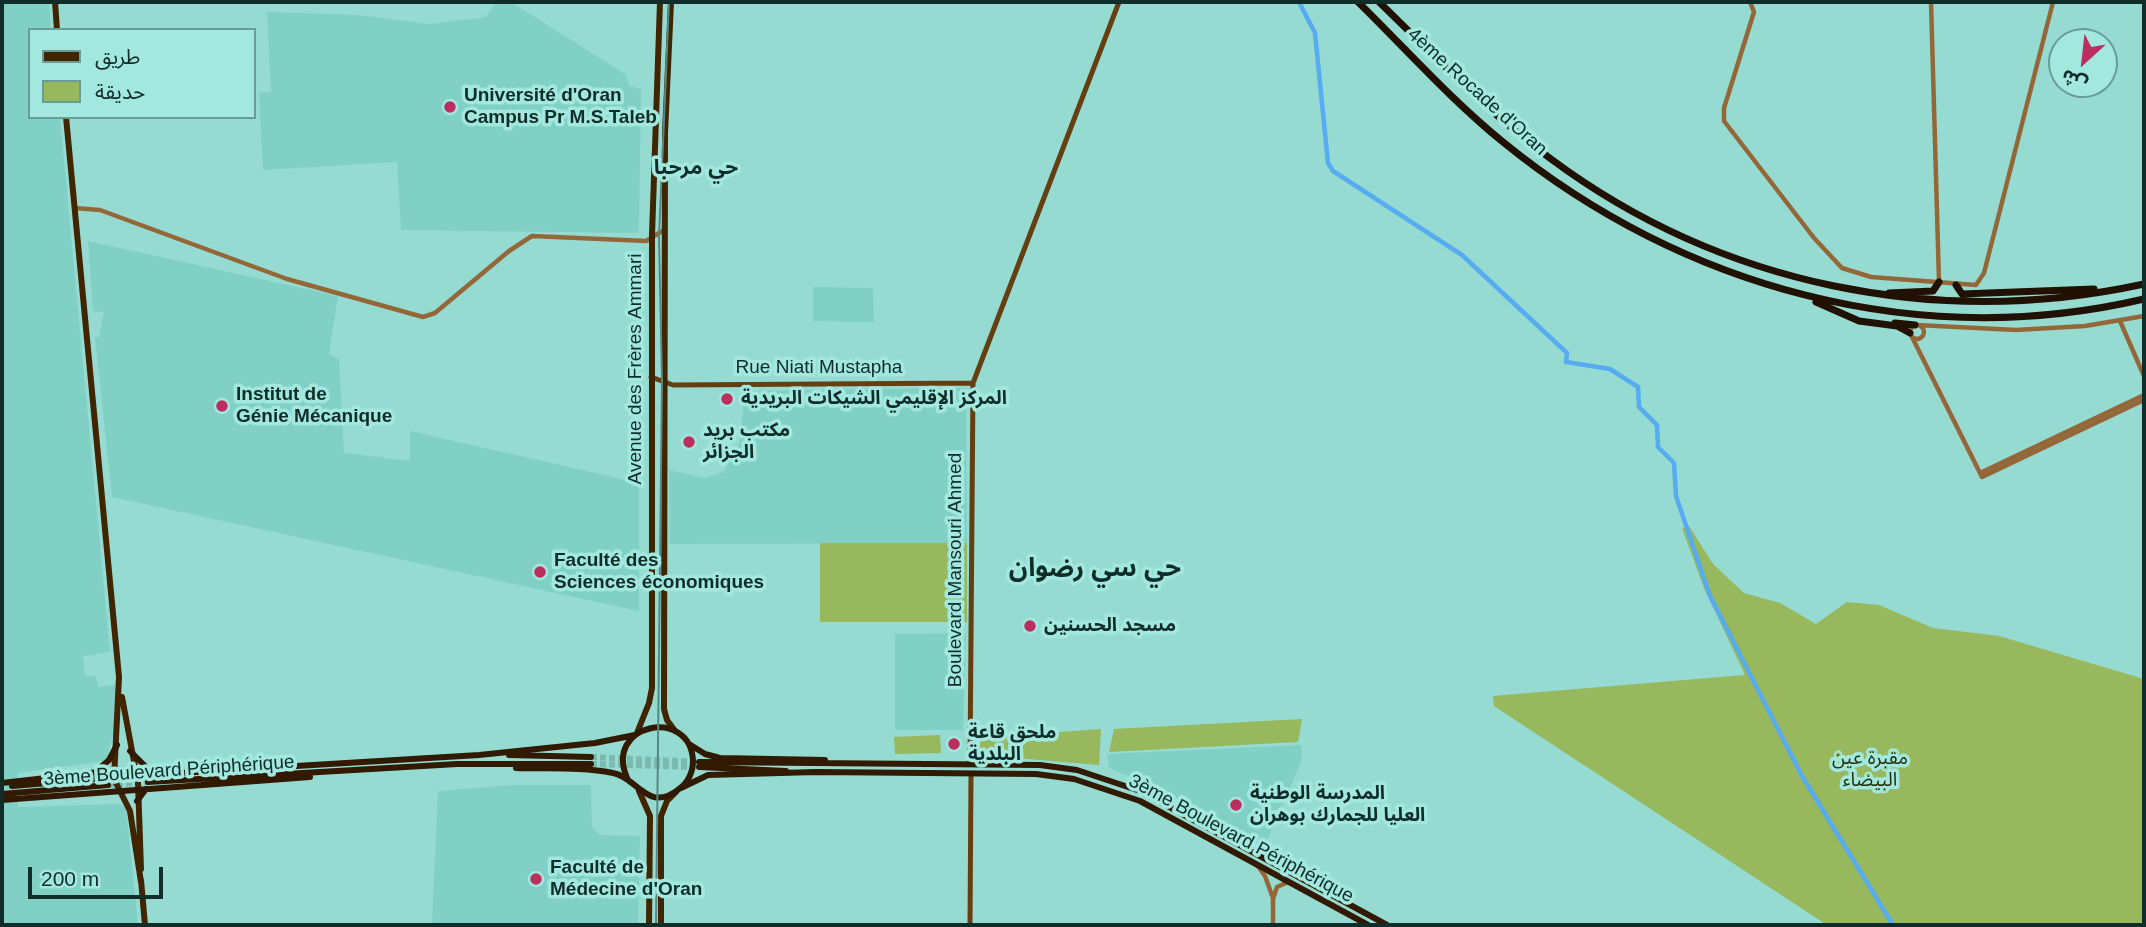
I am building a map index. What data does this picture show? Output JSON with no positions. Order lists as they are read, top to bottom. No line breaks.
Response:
{"streets":{"highway":["4ème Rocade d'Oran","3ème Boulevard Périphérique"],"main road":["Rue Niati Mustapha","Avenue des Frères Ammari","Boulevard Mansouri Ahmed"]},"crossings":[["Rue Niati Mustapha","Avenue des Frères Ammari"],["Rue Niati Mustapha","Boulevard Mansouri Ahmed"],["Avenue des Frères Ammari","3ème Boulevard Périphérique"],["Boulevard Mansouri Ahmed","3ème Boulevard Périphérique"]],"districts":["حي مرحبا","حي سي رضوان"],"parks":["مقبرة عين البيضاء"],"places":["Université d'Oran Campus Pr M.S.Taleb","المركز الإقليمي الشيكات البريدية","Institut de Génie Mécanique","مكتب بريد الجزائر","Faculté des Sciences économiques","مسجد الحسنين","ملحق قاعة البلدية","المدرسة الوطنية العليا للجمارك بوهران","Faculté de Médecine d'Oran"],"legend":["طريق","حديقة"],"scale_bar":"200 m","north":"bottom left"}
